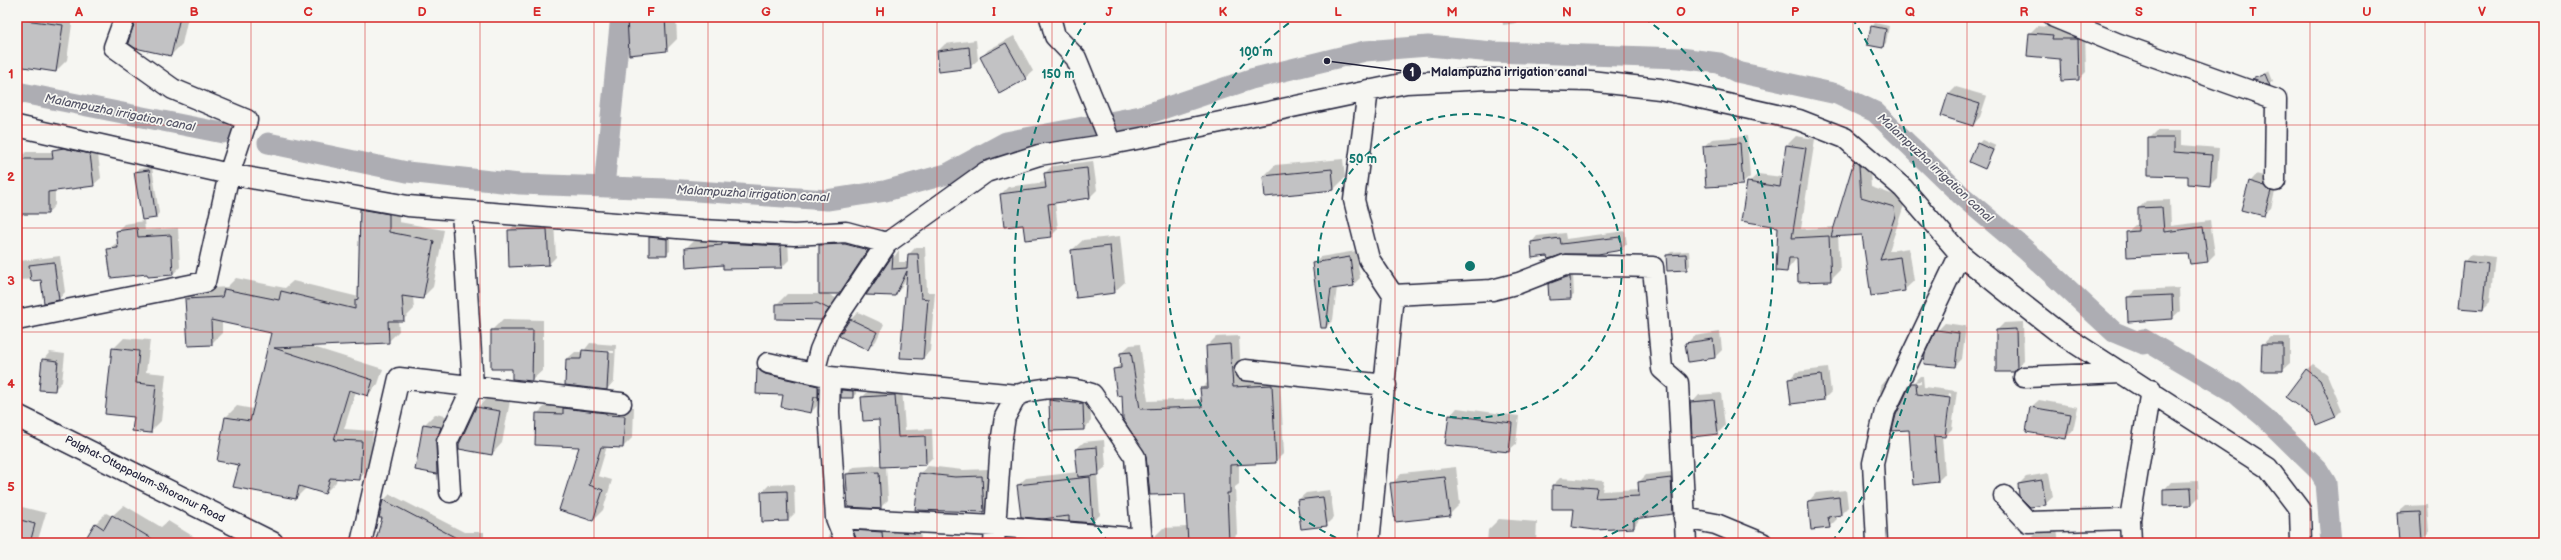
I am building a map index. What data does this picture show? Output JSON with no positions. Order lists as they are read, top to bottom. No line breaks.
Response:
{"streets":{"main road":["Palghat-Ottappalam-Shoranur Road"]},"water":["Malampuzha irrigation canal"],"places":["Malampuzha irrigation canal"],"grid":{"columns":["A","B","C","D","E","F","G","H","I","J","K","L","M","N","O","P","Q","R","S","T","U","V"],"rows":["1","2","3","4","5"]},"rings":["100 m","150 m","50 m"]}
